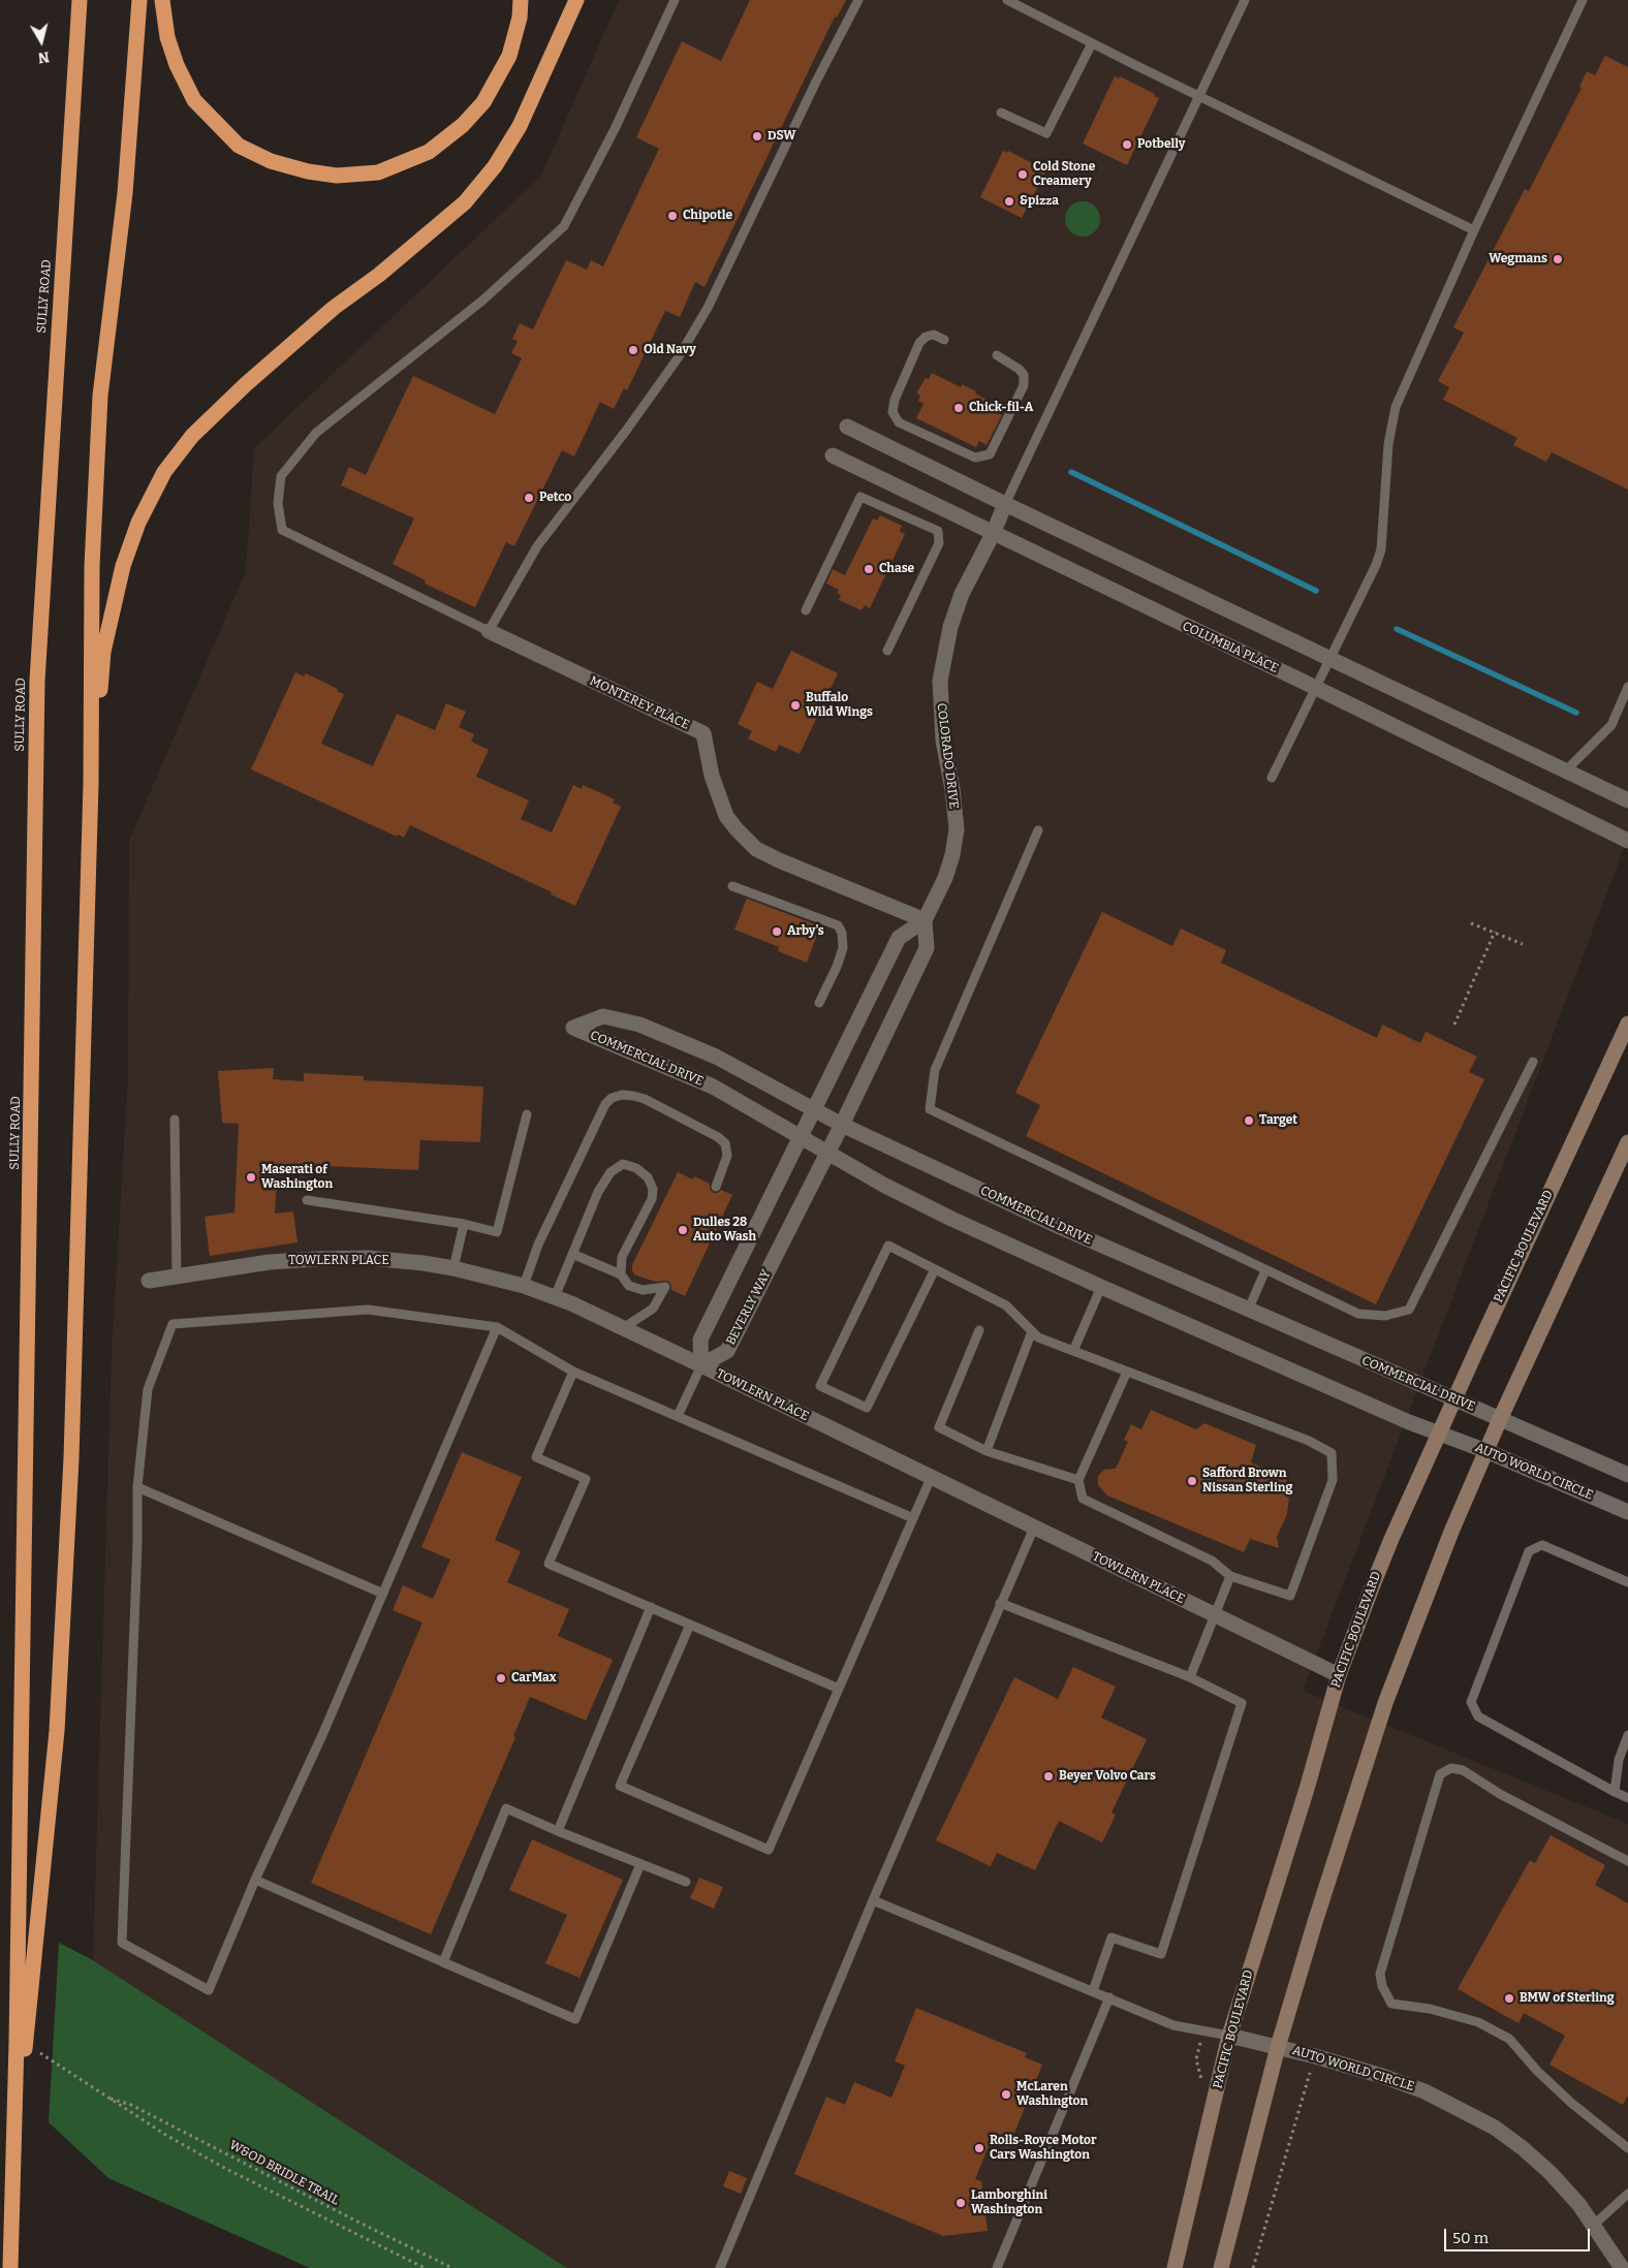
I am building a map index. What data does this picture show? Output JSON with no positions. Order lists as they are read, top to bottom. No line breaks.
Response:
{"streets":{"highway":["SULLY ROAD"],"main road":["PACIFIC BOULEVARD"],"street":["COLUMBIA PLACE","MONTEREY PLACE","COLORADO DRIVE","COMMERCIAL DRIVE","TOWLERN PLACE","BEVERLY WAY","AUTO WORLD CIRCLE"],"path":["W&OD BRIDLE TRAIL"]},"crossings":[["COLUMBIA PLACE","COLORADO DRIVE"],["MONTEREY PLACE","COLORADO DRIVE"],["COLORADO DRIVE","COMMERCIAL DRIVE"],["COMMERCIAL DRIVE","PACIFIC BOULEVARD"],["COMMERCIAL DRIVE","BEVERLY WAY"],["COMMERCIAL DRIVE","AUTO WORLD CIRCLE"],["PACIFIC BOULEVARD","TOWLERN PLACE"],["PACIFIC BOULEVARD","AUTO WORLD CIRCLE"],["TOWLERN PLACE","BEVERLY WAY"]],"places":["DSW","Potbelly","Cold Stone Creamery","&pizza","Chipotle","Wegmans","Old Navy","Chick-fil-A","Petco","Chase","Buffalo Wild Wings","Arby's","Target","Maserati of Washington","Dulles 28 Auto Wash","Safford Brown Nissan Sterling","CarMax","Beyer Volvo Cars","BMW of Sterling","McLaren Washington","Rolls-Royce Motor Cars Washington","Lamborghini Washington"],"scale_bar":"50 m","north":"bottom"}
